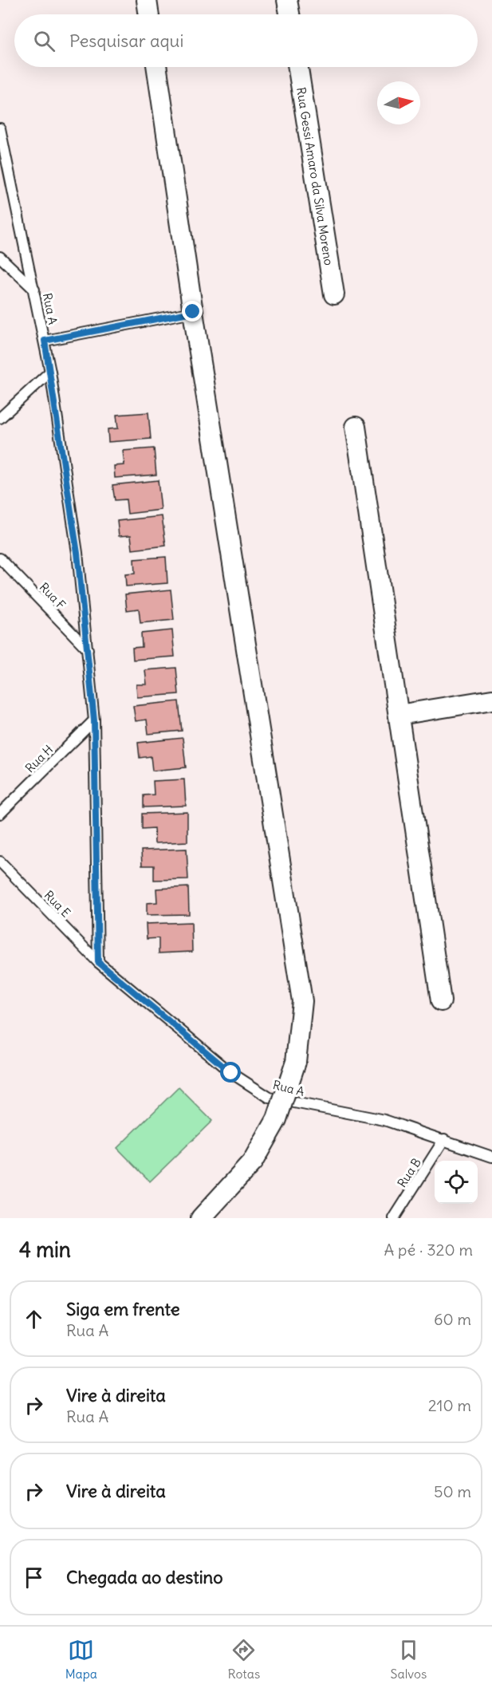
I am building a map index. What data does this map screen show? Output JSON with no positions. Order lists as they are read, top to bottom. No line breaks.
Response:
{"streets":{"street":["Rua Gessi Amaro da Silva Moreno"],"lane":["Rua A","Rua F","Rua H","Rua E","Rua B"]},"crossings":[["Rua A","Rua F"],["Rua A","Rua H"],["Rua A","Rua E"],["Rua A","Rua B"]],"north":"right","page":{"search":"Pesquisar aqui","heading":["4 min","A pé · 320 m"],"list":[["Siga em frente","Rua A","60 m"],["Vire à direita","Rua A","210 m"],["Vire à direita","50 m"],"Chegada ao destino"],"nav":["Mapa","Rotas","Salvos"]}}
